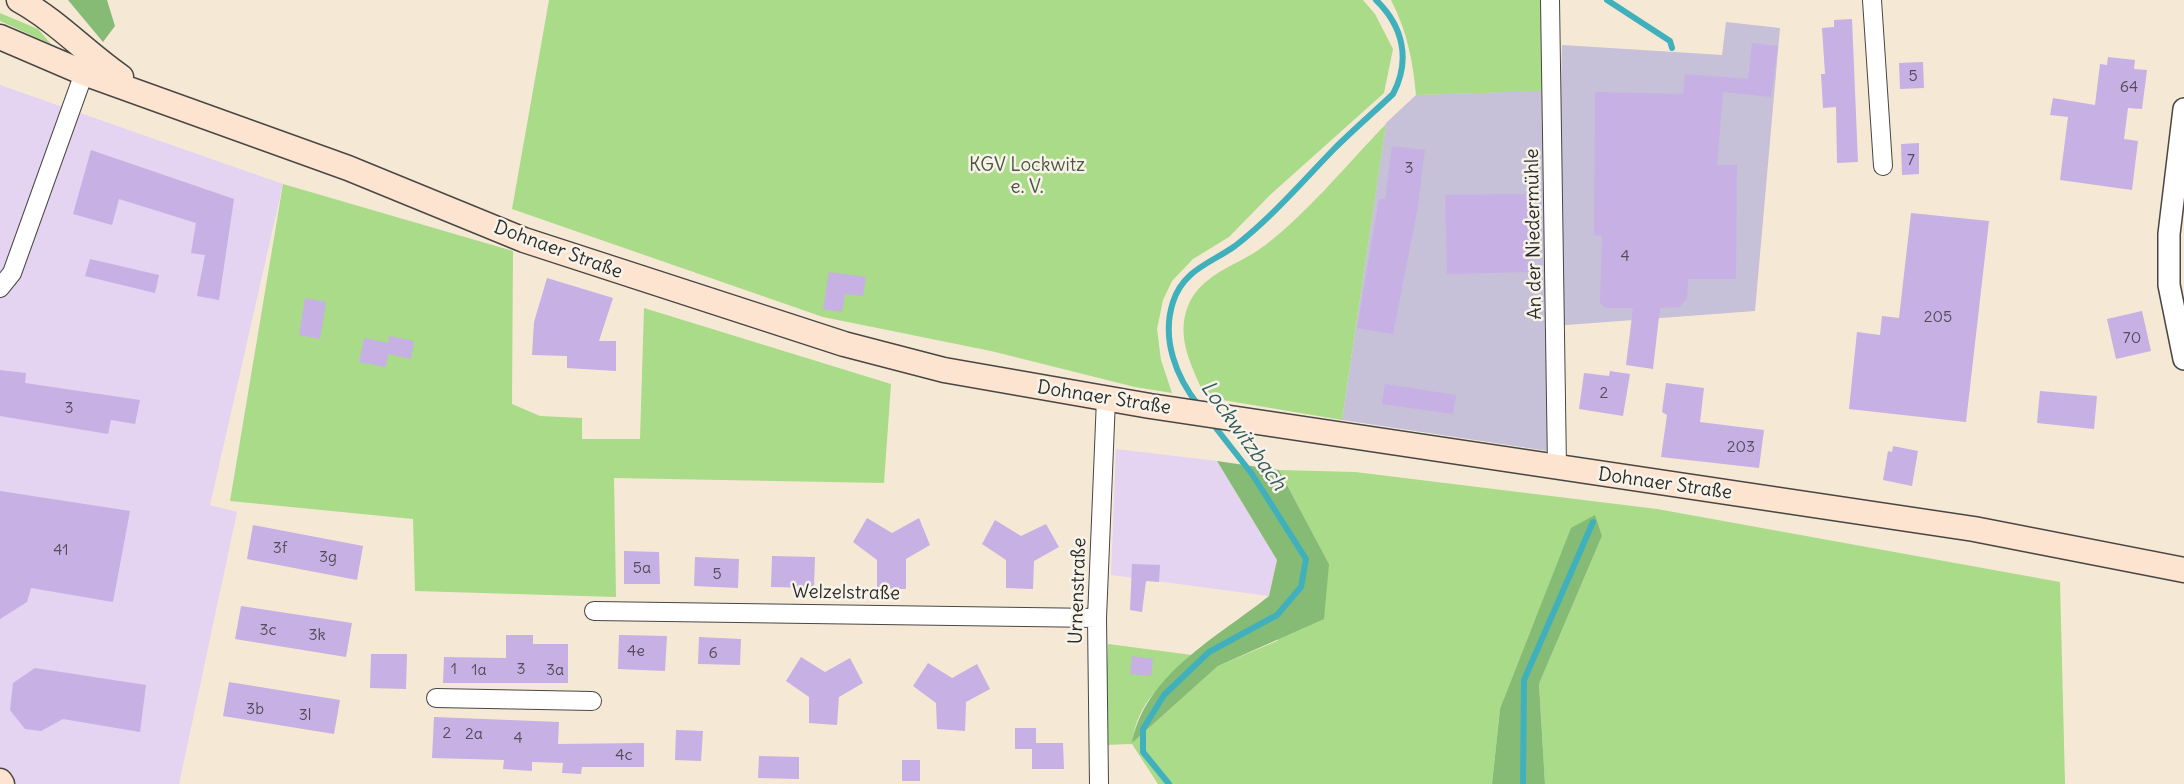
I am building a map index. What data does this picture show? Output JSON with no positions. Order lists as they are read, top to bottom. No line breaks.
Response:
{"streets":{"main road":["Dohnaer Straße"],"street":["An der Niedermühle","Urnenstraße","Welzelstraße"]},"crossings":[["An der Niedermühle","Dohnaer Straße"],["Dohnaer Straße","Urnenstraße"],["Urnenstraße","Welzelstraße"]],"water":["Lockwitzbach"],"parks":["KGV Lockwitz e. V."],"house_numbers":["5","64","7","3","4","205","70","2","3","203","3f","41","3g","5a","5","3c","3k","4e","6","1","3","1a","3a","3b","3l","2","2a","4","4c"]}
